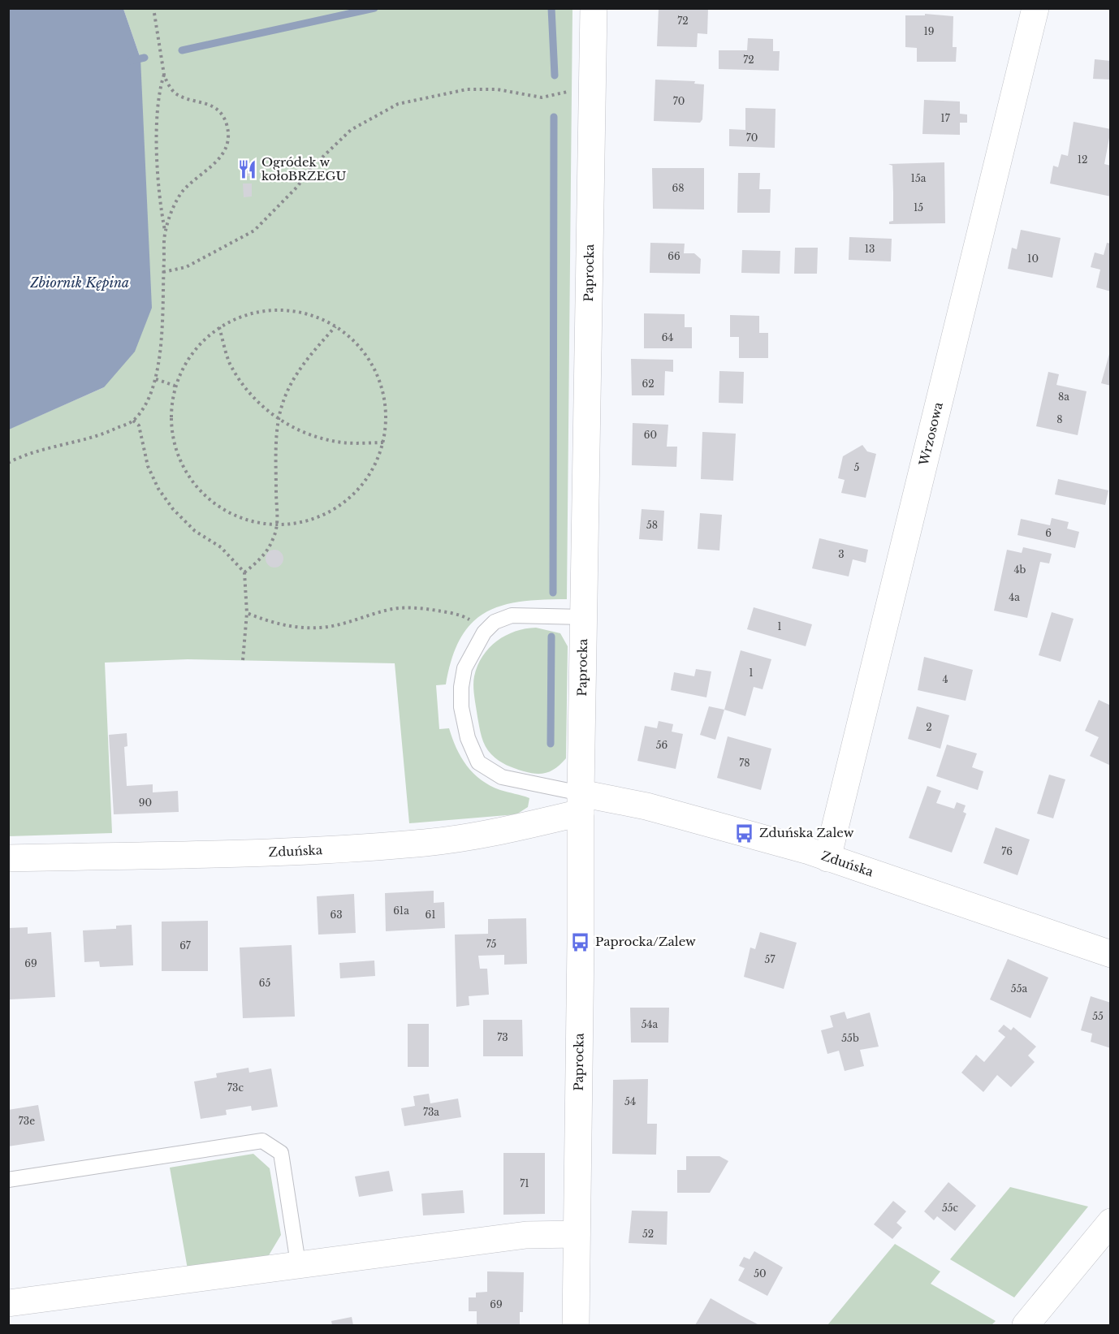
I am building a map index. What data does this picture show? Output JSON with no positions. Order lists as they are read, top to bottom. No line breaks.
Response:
{"streets":{"street":["Paprocka","Wrzosowa","Zduńska"]},"crossings":[["Paprocka","Zduńska"],["Wrzosowa","Zduńska"]],"water":["Zbiornik Kępina"],"places":{"restaurant":["Ogródek w kołoBRZEGU"],"bus stop":["Zduńska Zalew","Paprocka/Zalew"]},"house_numbers":["72","19","72","70","17","70","12","15a","68","15","13","66","10","64","62","8a","8","60","5","58","6","3","4b","4a","1","1","4","2","56","78","90","76","61a","63","61","75","67","57","69","65","55a","55","54a","73","55b","73c","54","73a","73e","71","55c","52","50","69"]}
